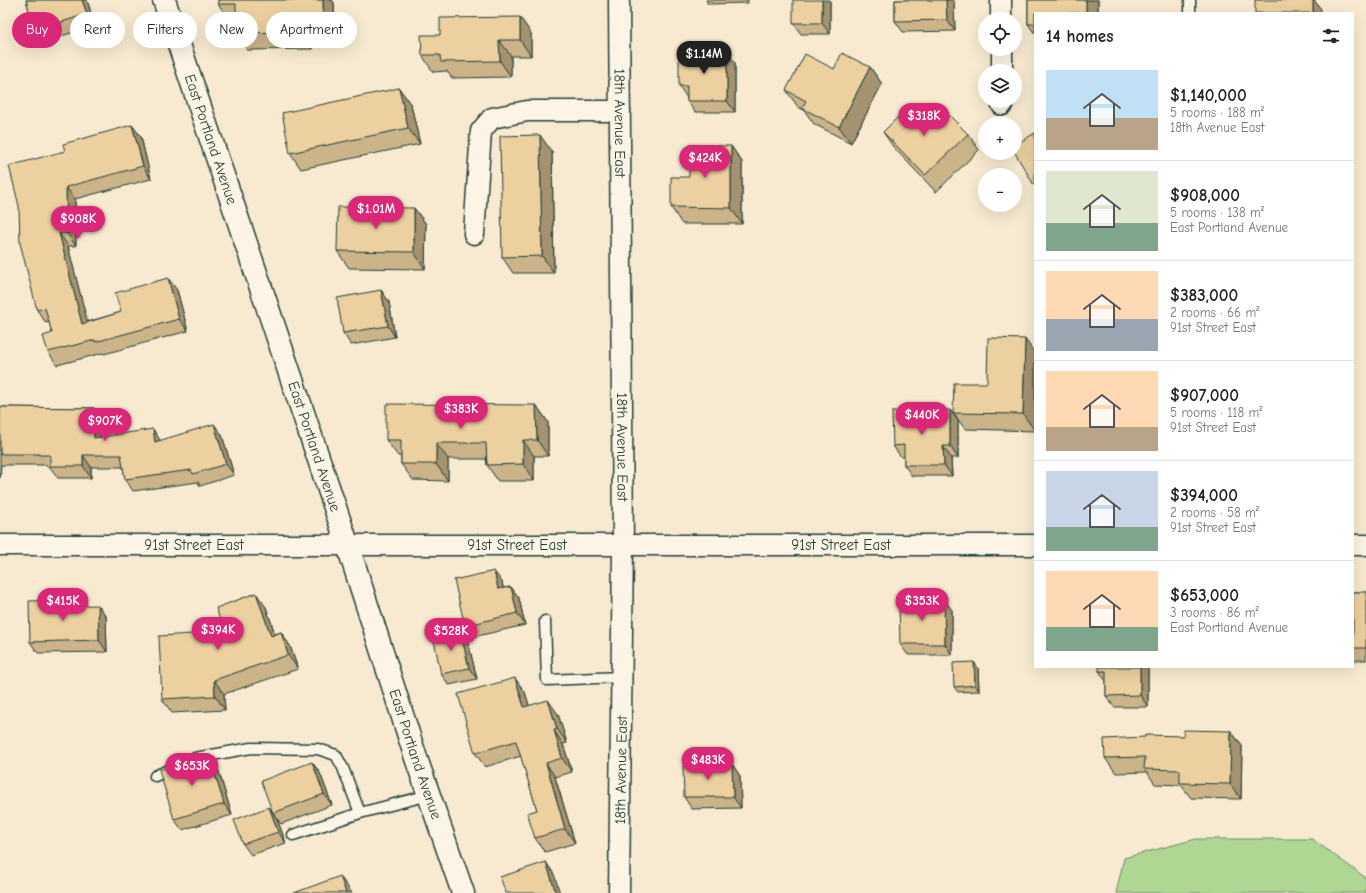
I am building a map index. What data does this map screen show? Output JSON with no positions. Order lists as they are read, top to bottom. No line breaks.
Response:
{"streets":{"main road":["East Portland Avenue"],"street":["18th Avenue East","91st Street East"]},"crossings":[["18th Avenue East","91st Street East"],["East Portland Avenue","91st Street East"]],"page":{"map_buttons":["+","−"],"chip":["Buy","Rent","Filters","New","Apartment"],"heading":"14 homes","price":["$1.14M","$318K","$424K","$1.01M","$908K","$383K","$440K","$907K","$415K","$353K","$394K","$528K","$483K","$653K"],"list":[{"name":"$1,140,000","note":"5 rooms · 188 m² · 18th Avenue East"},{"name":"$908,000","note":"5 rooms · 138 m² · East Portland Avenue"},{"name":"$383,000","note":"2 rooms · 66 m² · 91st Street East"},{"name":"$907,000","note":"5 rooms · 118 m² · 91st Street East"},{"name":"$394,000","note":"2 rooms · 58 m² · 91st Street East"},{"name":"$653,000","note":"3 rooms · 86 m² · East Portland Avenue"}]}}
